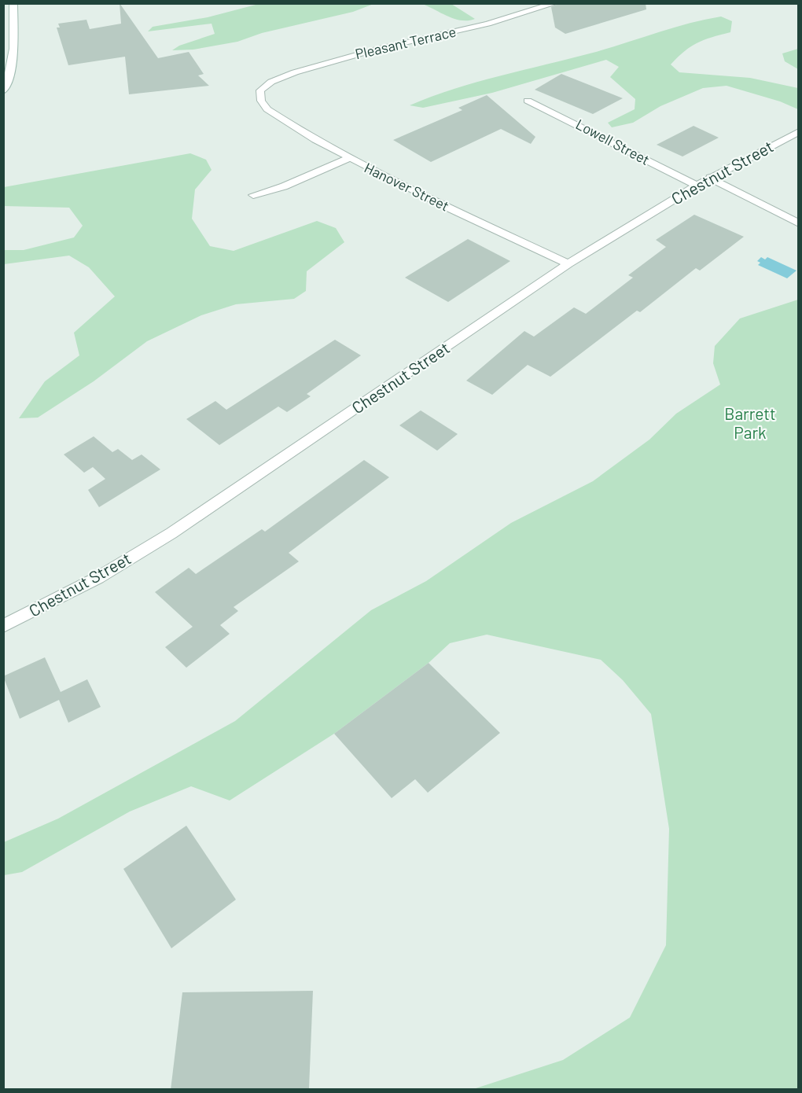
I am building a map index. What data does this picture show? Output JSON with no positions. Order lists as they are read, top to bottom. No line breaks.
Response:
{"streets":{"street":["Pleasant Terrace","Lowell Street","Chestnut Street","Hanover Street"]},"crossings":[["Pleasant Terrace","Hanover Street"],["Lowell Street","Chestnut Street"],["Chestnut Street","Hanover Street"]],"parks":["Barrett Park"]}
